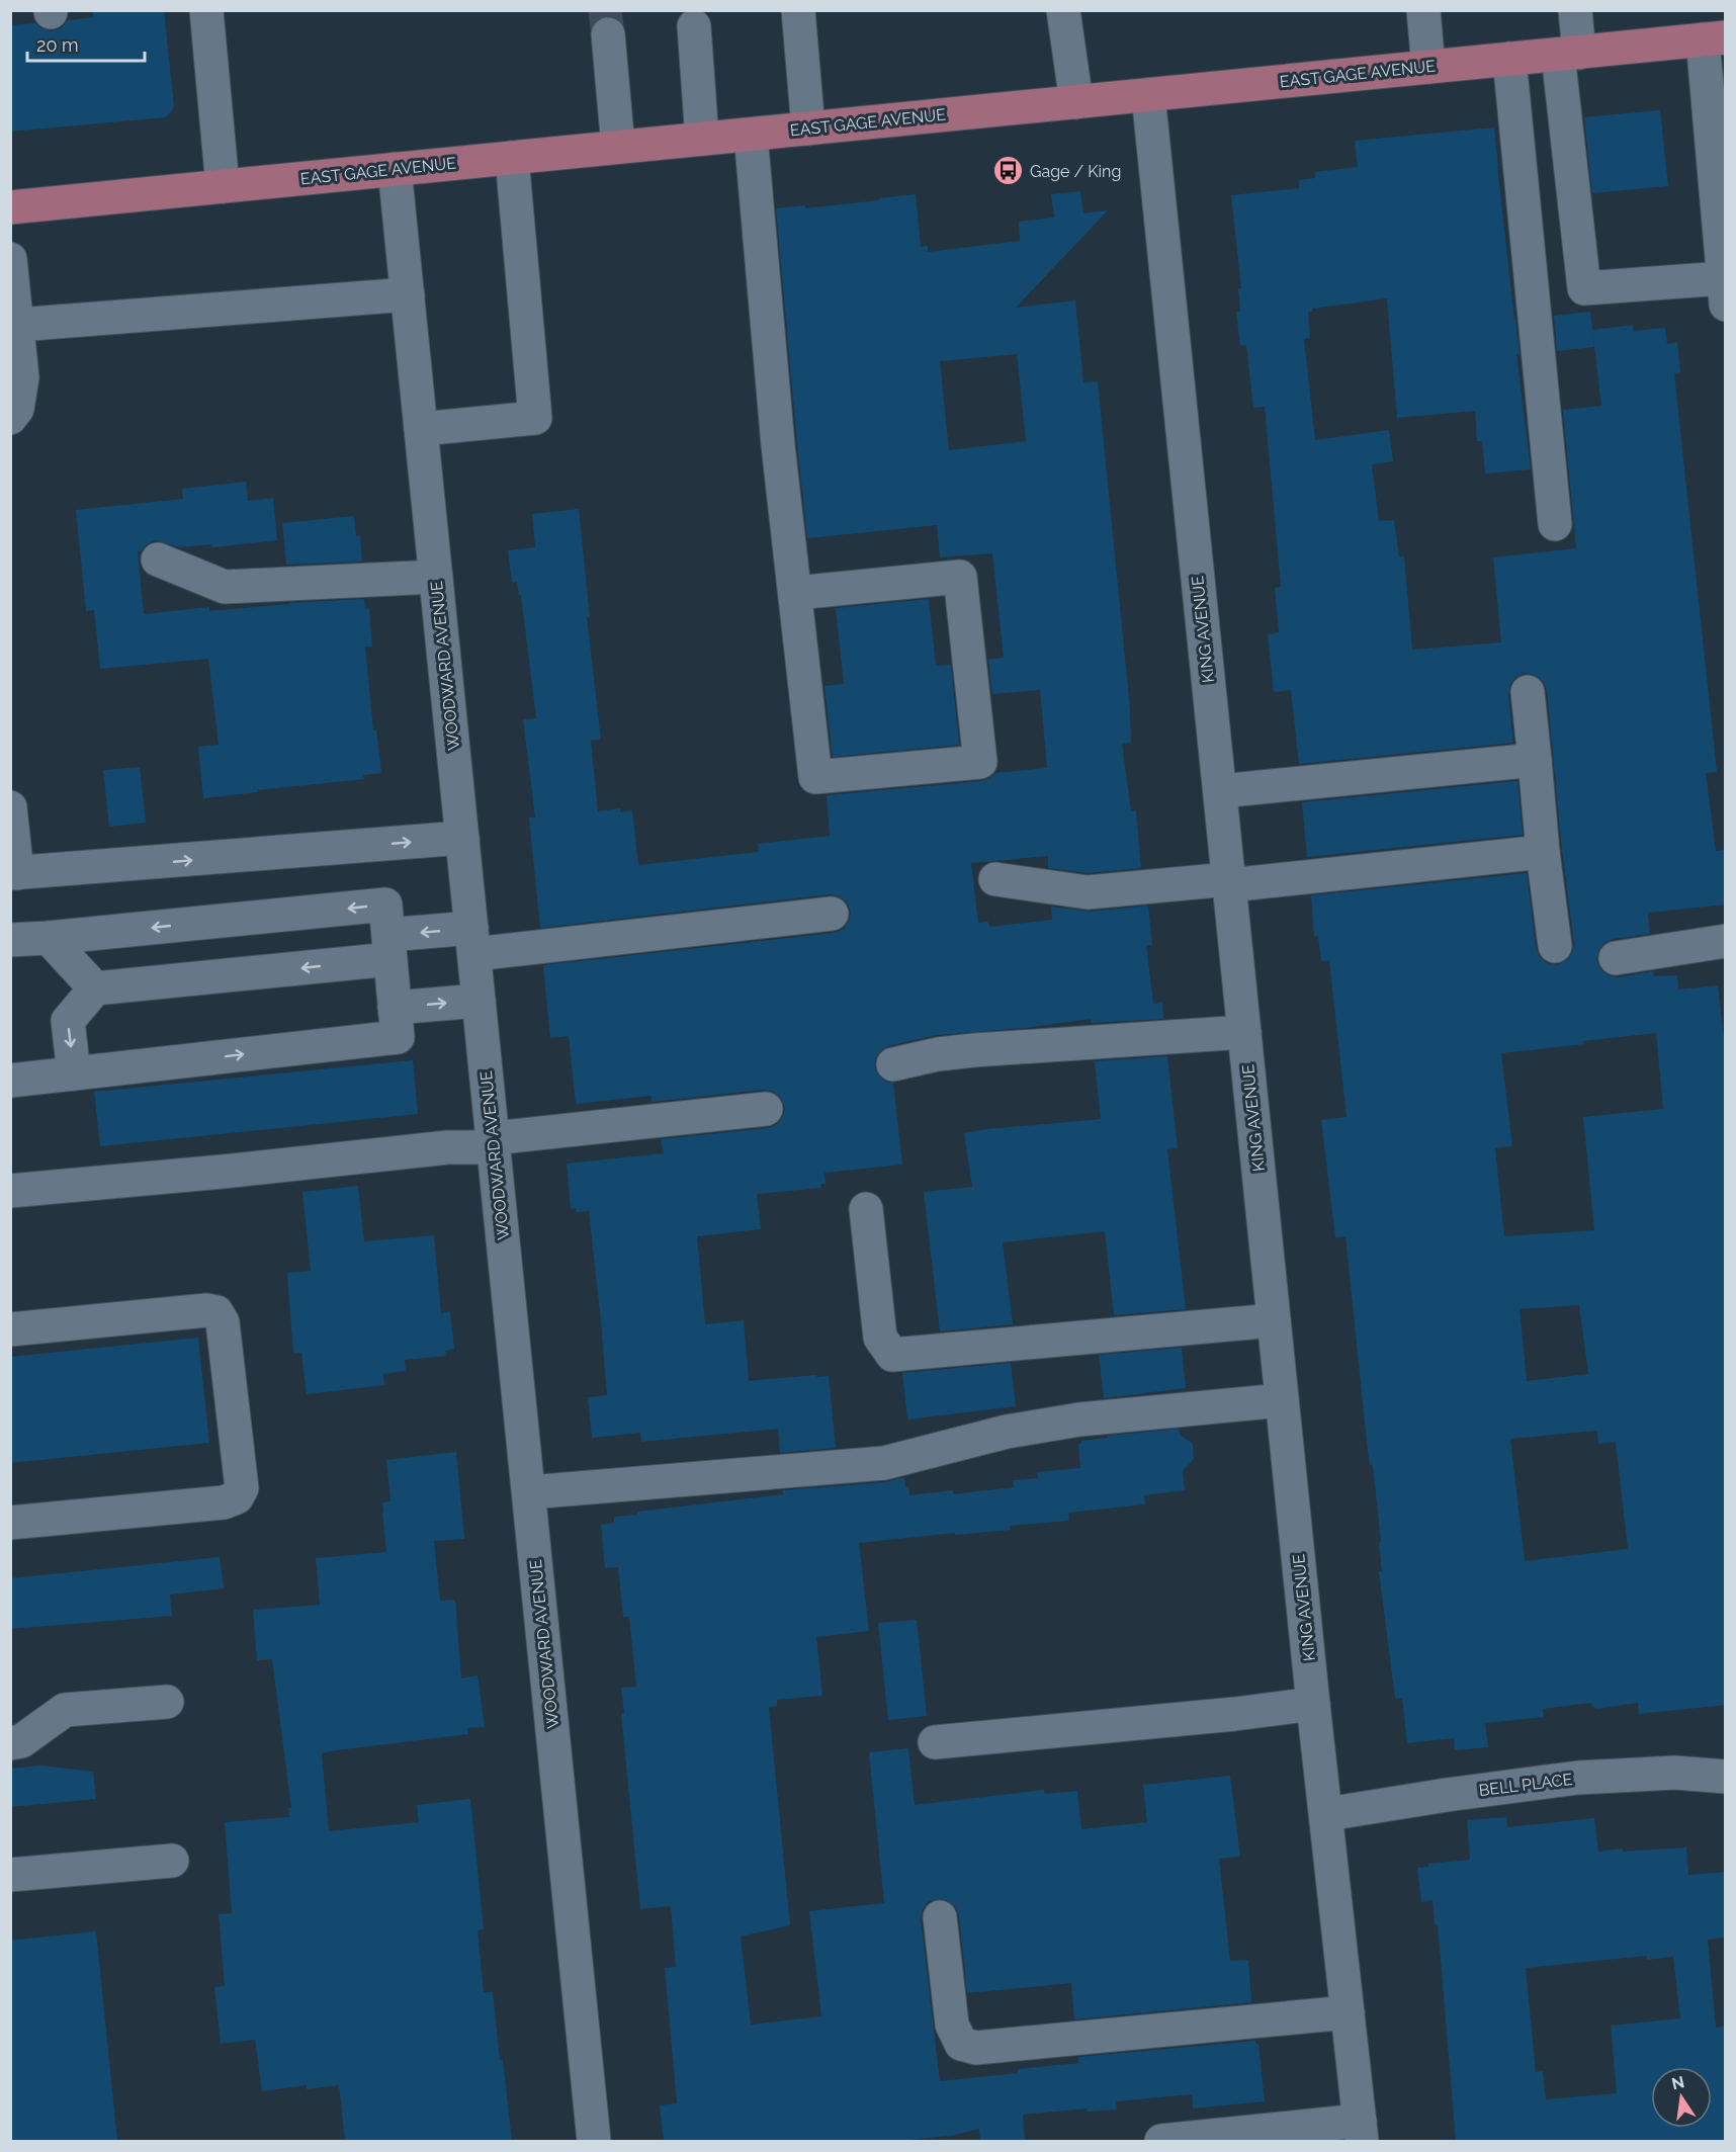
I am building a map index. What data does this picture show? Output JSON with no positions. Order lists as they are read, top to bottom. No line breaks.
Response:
{"streets":{"main road":["EAST GAGE AVENUE"],"street":["KING AVENUE","WOODWARD AVENUE","BELL PLACE"]},"crossings":[["EAST GAGE AVENUE","KING AVENUE"],["EAST GAGE AVENUE","WOODWARD AVENUE"],["KING AVENUE","BELL PLACE"]],"places":{"bus stop":["Gage / King"]},"scale_bar":"20 m","north":"top"}
